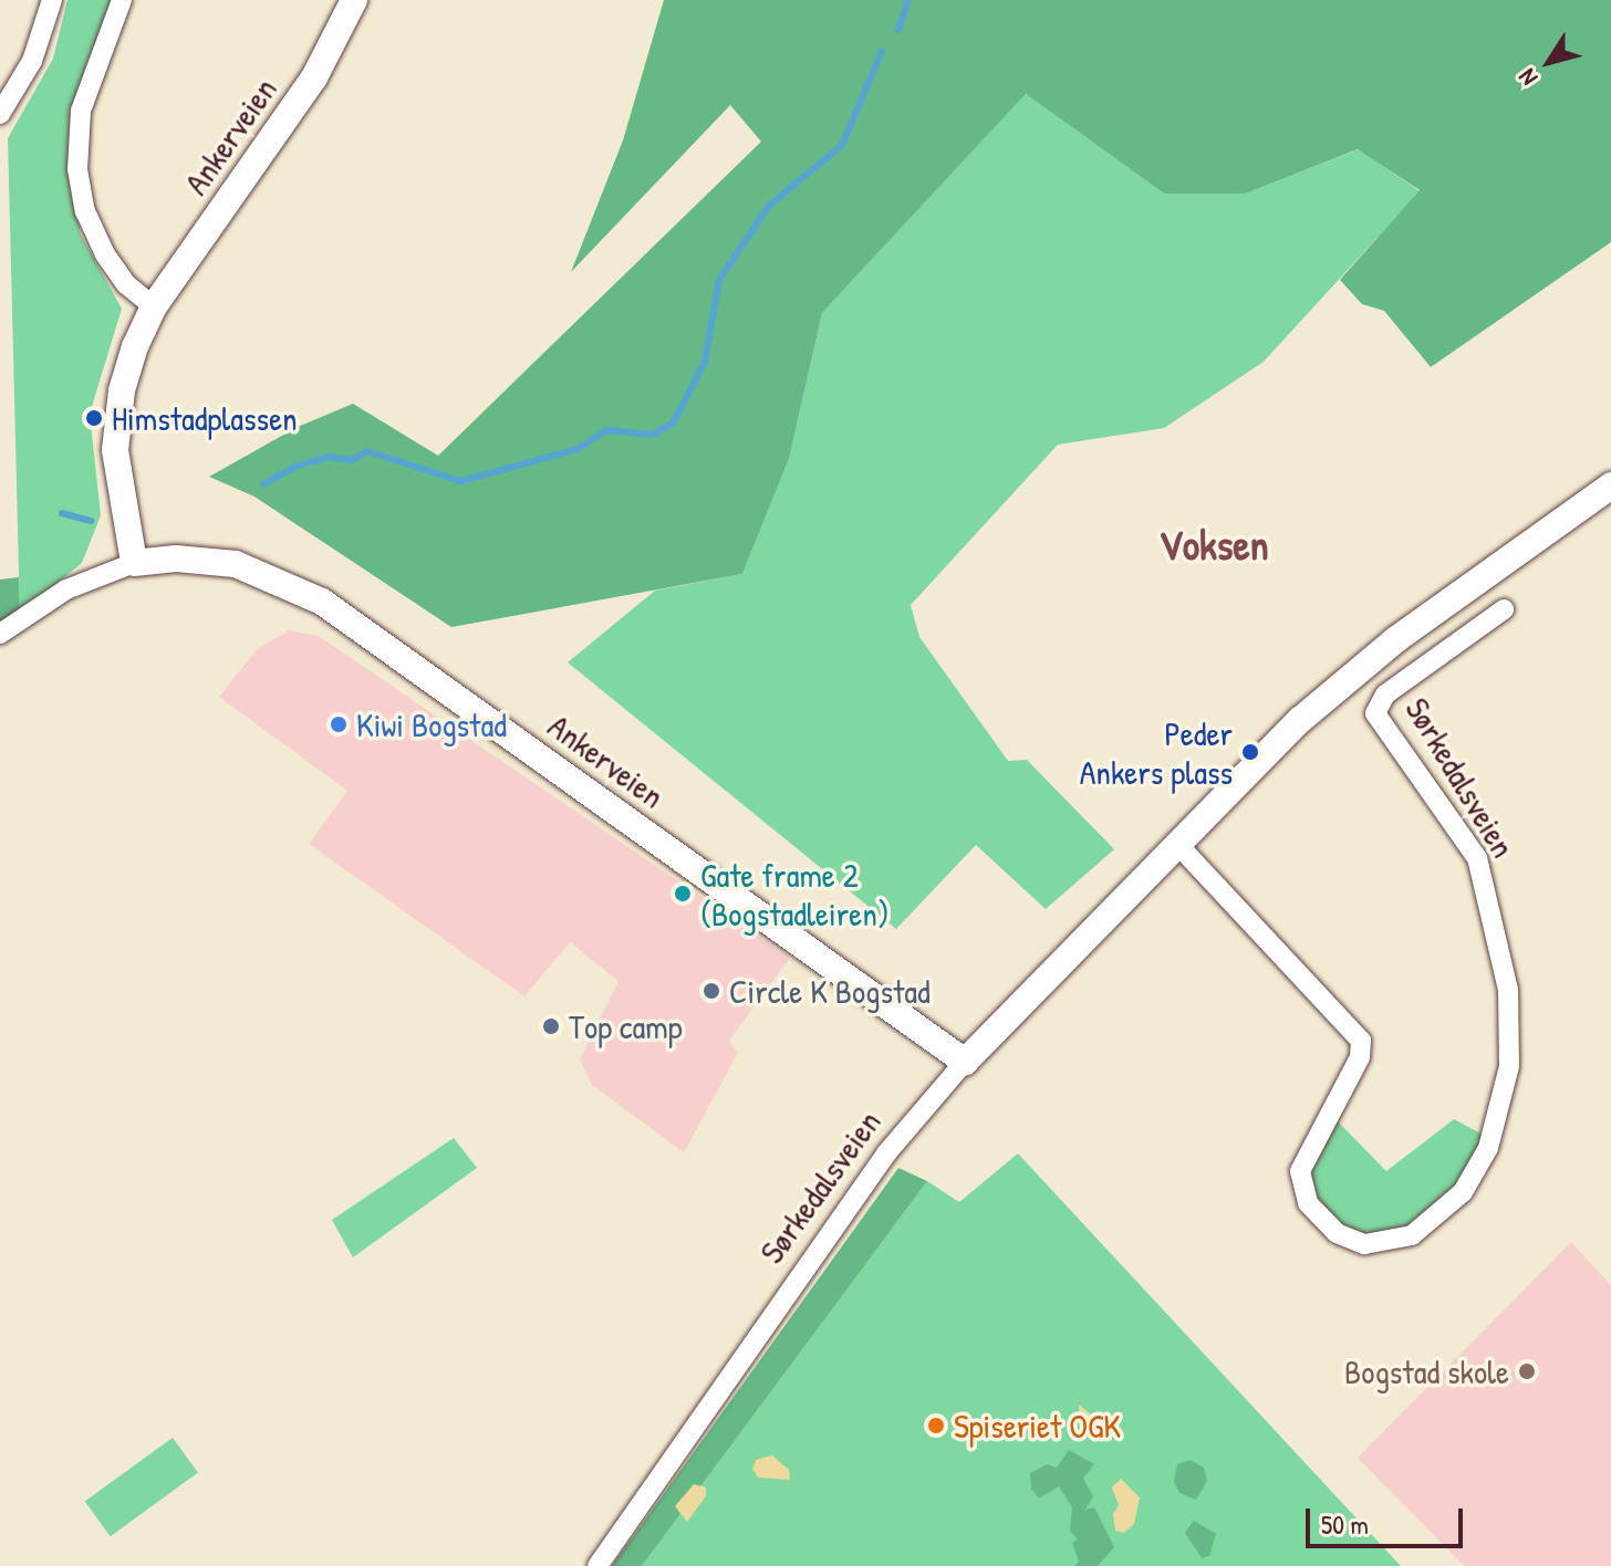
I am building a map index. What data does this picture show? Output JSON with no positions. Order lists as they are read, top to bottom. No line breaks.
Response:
{"streets":{"main road":["Ankerveien","Sørkedalsveien"]},"crossings":[["Ankerveien","Sørkedalsveien"]],"districts":["Voksen"],"places":["Himstadplassen","Kiwi Bogstad","Peder Ankers plass","Gate frame 2 (Bogstadleiren)","Circle K Bogstad","Top camp","Bogstad skole","Spiseriet OGK"],"scale_bar":"50 m","north":"bottom left"}
